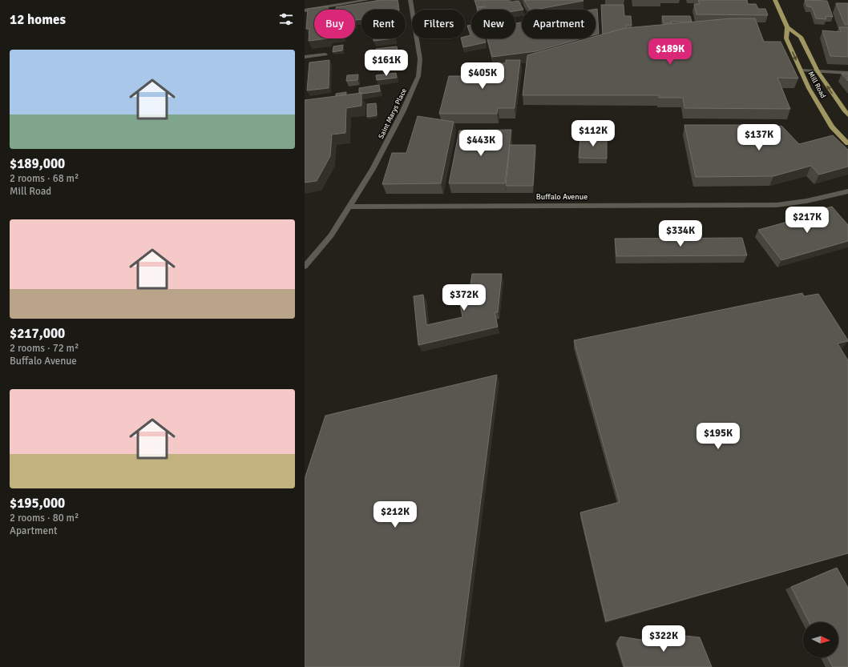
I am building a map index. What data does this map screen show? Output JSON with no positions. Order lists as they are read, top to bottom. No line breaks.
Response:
{"streets":{"main road":["Mill Road"],"street":["Saint Marys Place","Buffalo Avenue"]},"crossings":[["Saint Marys Place","Buffalo Avenue"]],"north":"right","page":{"heading":"12 homes","chip":["Buy","Rent","Filters","New","Apartment"],"list":[{"name":"$189,000","note":"2 rooms · 68 m² · Mill Road"},{"name":"$217,000","note":"2 rooms · 72 m² · Buffalo Avenue"},{"name":"$195,000","note":"2 rooms · 80 m² · Apartment"}],"price":["$189K","$161K","$405K","$112K","$137K","$443K","$217K","$334K","$372K","$195K","$212K","$322K"]}}
